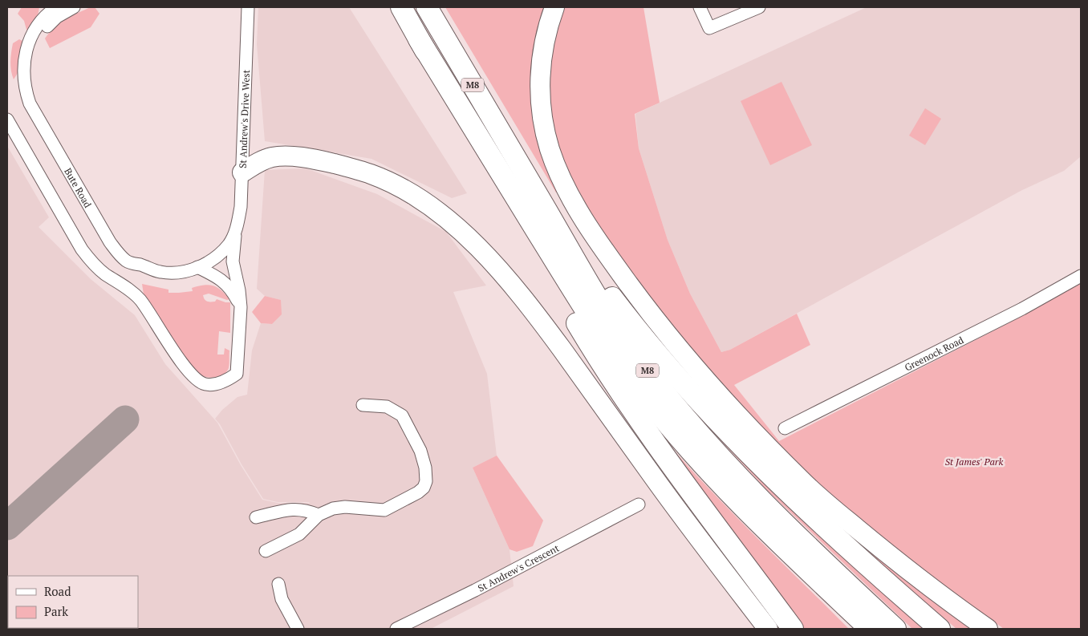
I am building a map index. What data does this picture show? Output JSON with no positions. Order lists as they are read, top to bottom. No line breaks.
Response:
{"streets":{"highway":["M8"],"street":["St Andrew's Drive West","Bute Road","Greenock Road","St Andrew's Crescent"]},"crossings":[["St Andrew's Drive West","Bute Road"]],"parks":["St James' Park"],"legend":["Road","Park"]}
